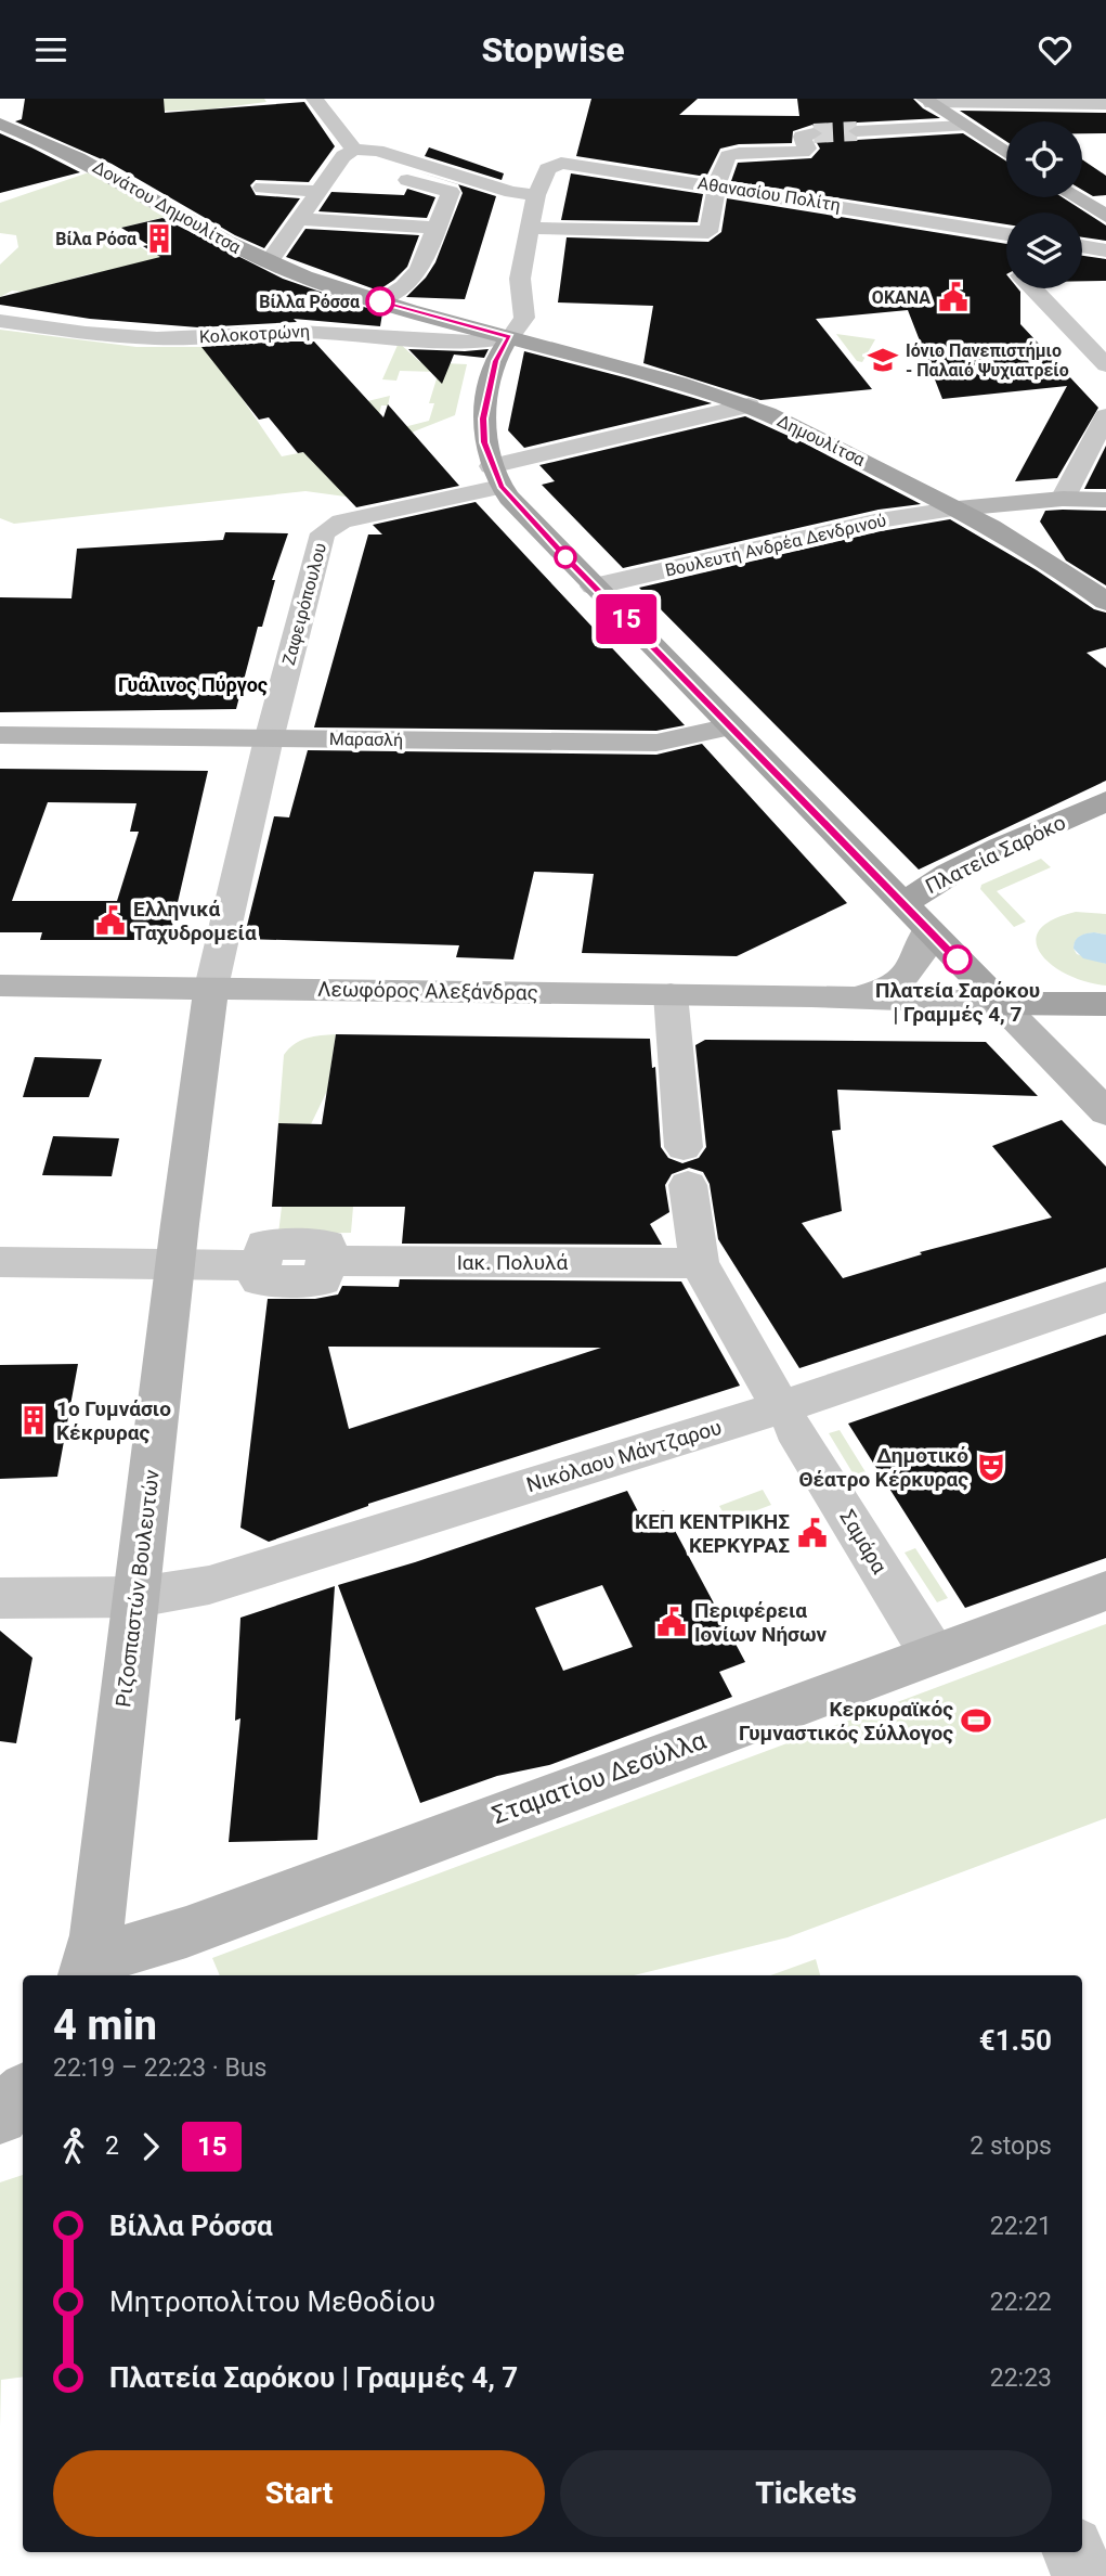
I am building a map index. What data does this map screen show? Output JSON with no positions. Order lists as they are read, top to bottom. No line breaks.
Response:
{"streets":{"main road":["Δονάτου Δημουλίτσα","Δημουλίτσα","Πλατεία Σαρόκο"],"street":["Αθανασίου Πολίτη","Κολοκοτρώνη","Βουλευτή Ανδρέα Δενδρινού","Ζαφειρόπουλου","Μαρασλή","Λεωφόρος Αλεξάνδρας","Ιακ. Πολυλά","Νικόλαου Μάντζαρου","Σαμάρα","Ριζοσπαστών Βουλευτών","Σταματίου Δεσύλλα"]},"crossings":[["Αθανασίου Πολίτη","Δονάτου Δημουλίτσα"],["Αθανασίου Πολίτη","Κολοκοτρώνη"],["Αθανασίου Πολίτη","Δημουλίτσα"],["Δονάτου Δημουλίτσα","Κολοκοτρώνη"],["Δονάτου Δημουλίτσα","Δημουλίτσα"],["Κολοκοτρώνη","Δημουλίτσα"],["Δημουλίτσα","Βουλευτή Ανδρέα Δενδρινού"],["Ζαφειρόπουλου","Μαρασλή"],["Ζαφειρόπουλου","Λεωφόρος Αλεξάνδρας"],["Ζαφειρόπουλου","Ριζοσπαστών Βουλευτών"],["Πλατεία Σαρόκο","Λεωφόρος Αλεξάνδρας"],["Λεωφόρος Αλεξάνδρας","Σαμάρα"],["Λεωφόρος Αλεξάνδρας","Ριζοσπαστών Βουλευτών"],["Ιακ. Πολυλά","Σαμάρα"],["Ιακ. Πολυλά","Ριζοσπαστών Βουλευτών"],["Νικόλαου Μάντζαρου","Ριζοσπαστών Βουλευτών"],["Σαμάρα","Σταματίου Δεσύλλα"],["Ριζοσπαστών Βουλευτών","Σταματίου Δεσύλλα"]],"districts":["Γυάλινος Πύργος"],"places":{"building":["Βίλα Ρόσα","1ο Γυμνάσιο Κέκρυρας"],"public building":["ΟΚΑΝΑ","Ελληνικά Ταχυδρομεία","ΚΕΠ ΚΕΝΤΡΙΚΗΣ ΚΕΡΚΥΡΑΣ","Περιφέρεια Ιονίων Νήσων"],"other":["Βίλλα Ρόσσα","Πλατεία Σαρόκου | Γραμμές 4, 7"],"school or university":["Ιόνιο Πανεπιστήμιο - Παλαιό Ψυχιατρείο"],"theatre":["Δημοτικό Θέατρο Κέρκυρας"],"sports":["Κερκυραϊκός Γυμναστικός Σύλλογος"]},"lines":["bus line 15"],"page":{"header":"Stopwise","on_map":"15","heading":["4 min","22:19 – 22:23 · Bus","€1.50"],"legs":["2","15","2 stops"],"list":[{"name":"Βίλλα Ρόσσα","value":"22:21"},{"name":"Μητροπολίτου Μεθοδίου","value":"22:22"},{"name":"Πλατεία Σαρόκου | Γραμμές 4, 7","value":"22:23"}],"buttons":["Start","Tickets"]}}
